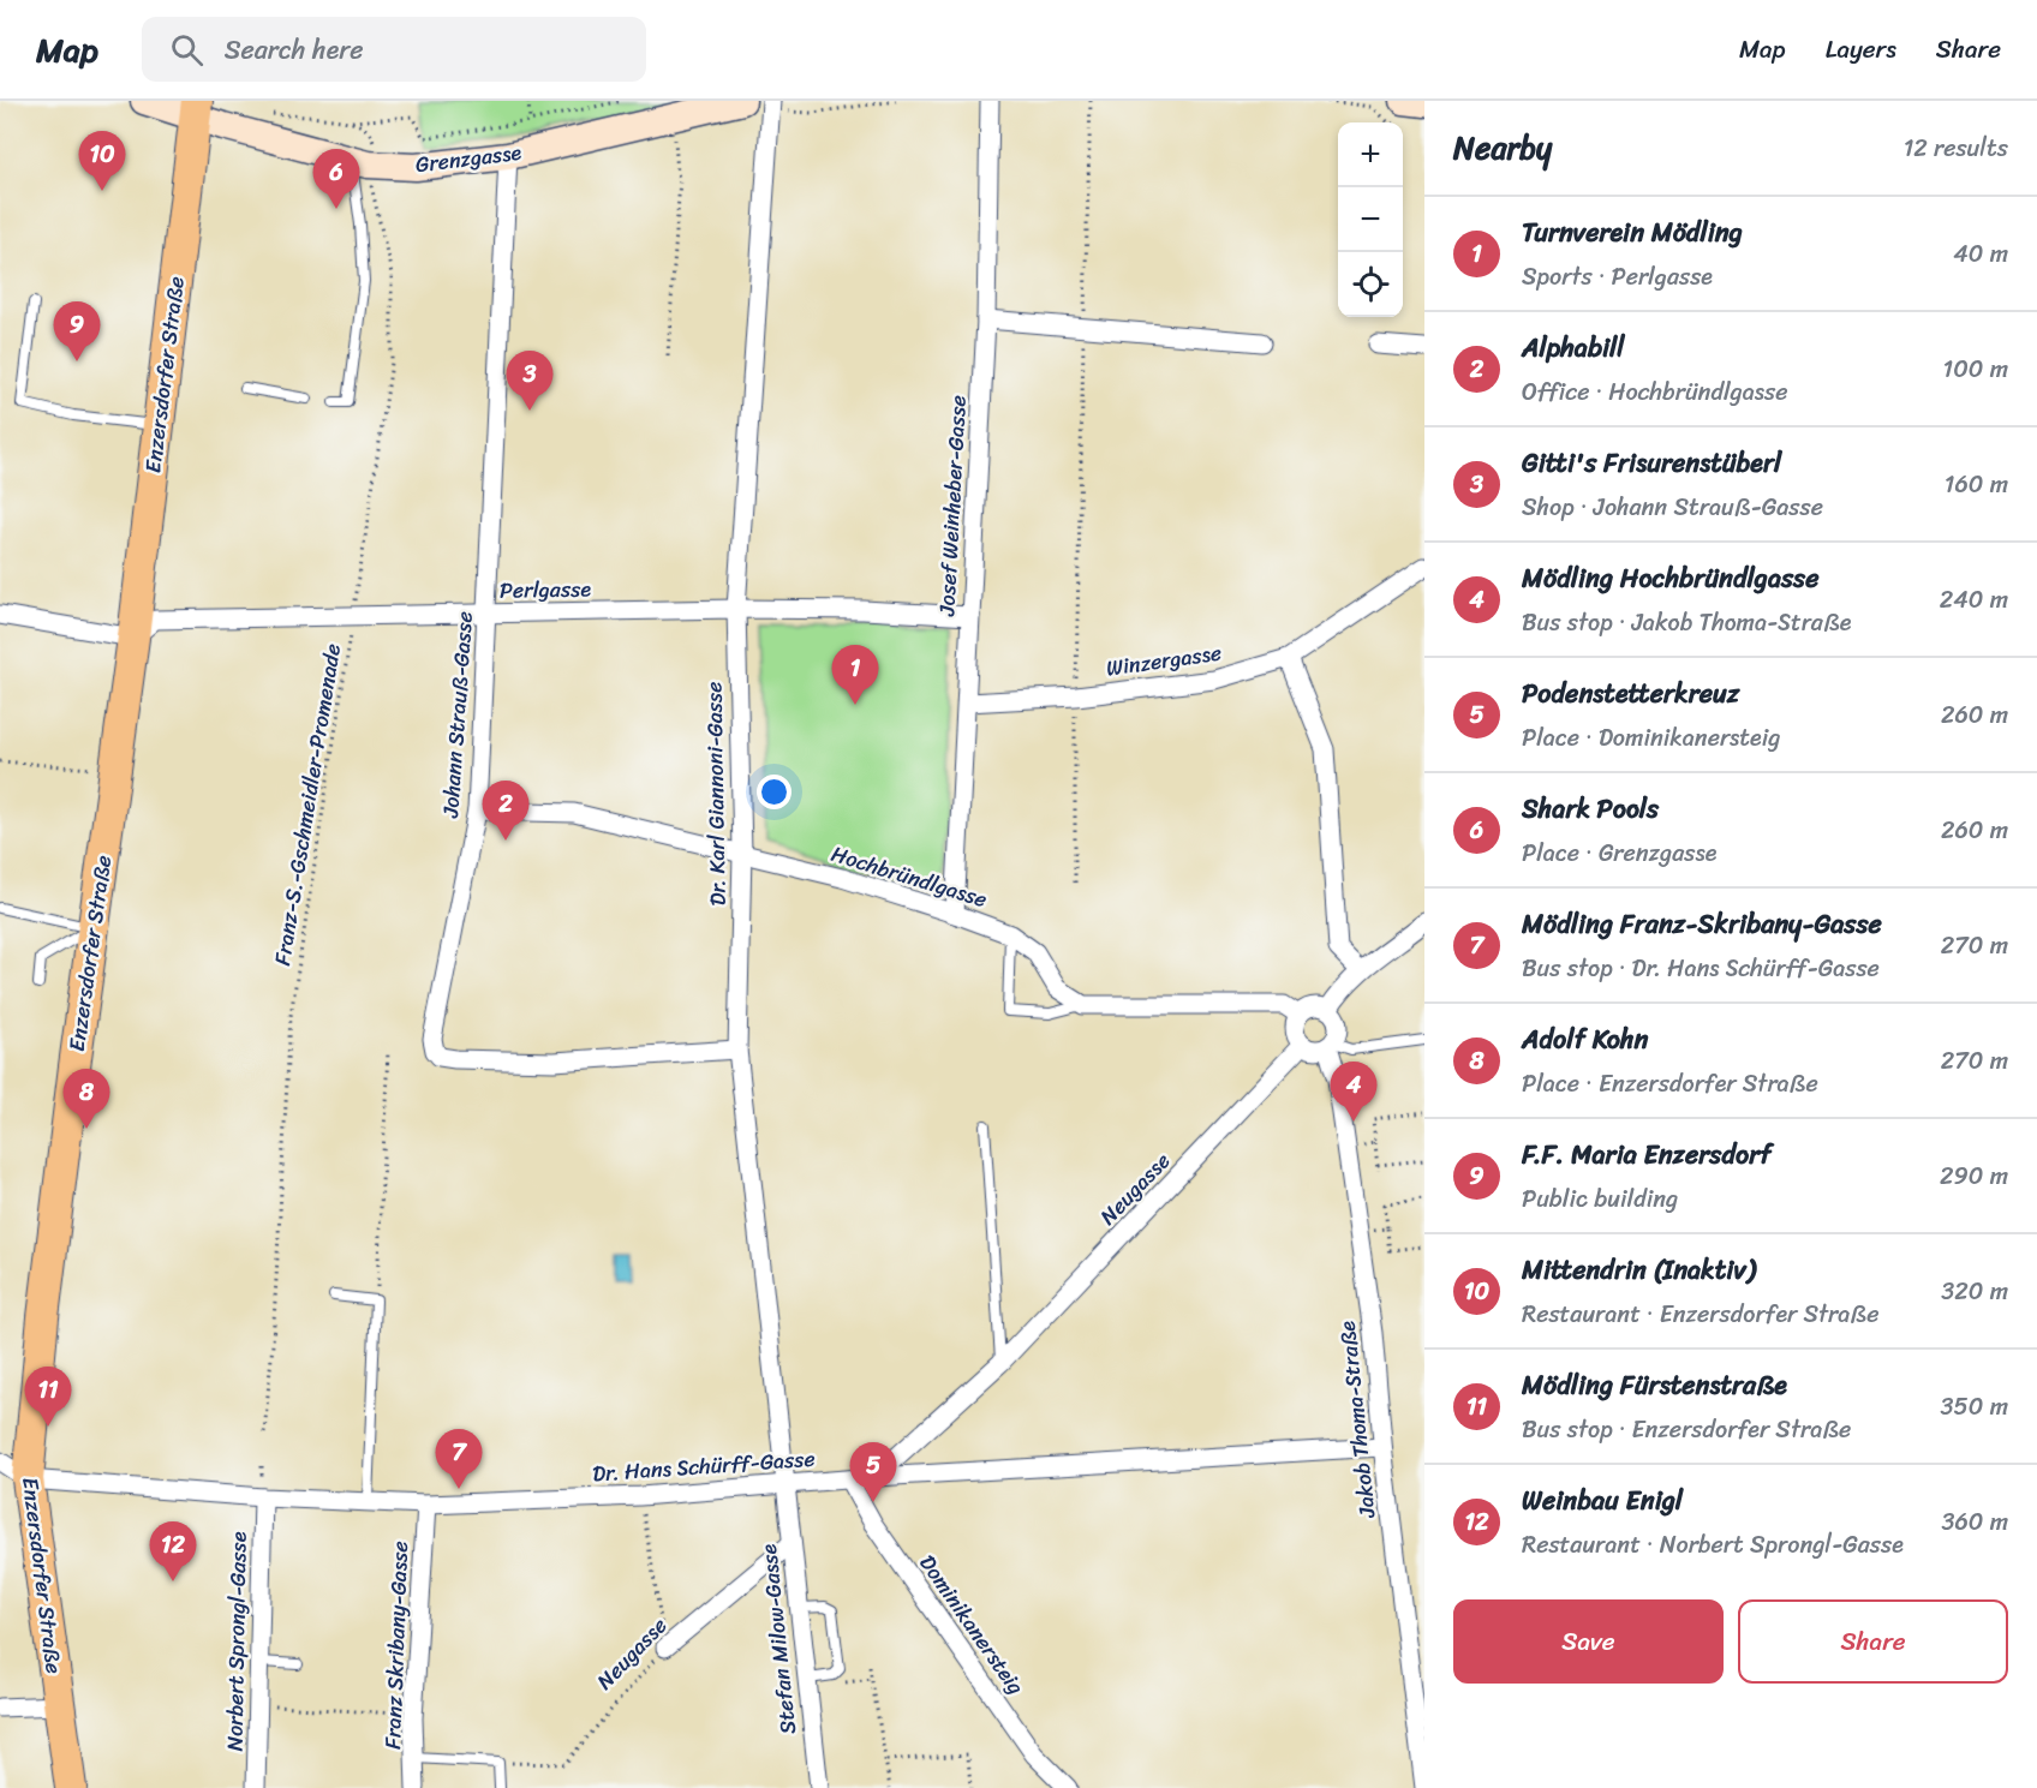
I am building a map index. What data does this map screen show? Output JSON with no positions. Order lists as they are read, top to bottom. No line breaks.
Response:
{"streets":{"main road":["Enzersdorfer Straße"],"street":["Grenzgasse","Josef Weinheber-Gasse","Perlgasse","Winzergasse","Johann Strauß-Gasse","Dr. Karl Giannoni-Gasse","Hochbründlgasse","Neugasse","Jakob Thoma-Straße","Dr. Hans Schürff-Gasse","Dominikanersteig","Stefan Milow-Gasse","Norbert Sprongl-Gasse","Franz Skribany-Gasse"],"path":["Franz-S.-Gschmeidler-Promenade"]},"crossings":[["Grenzgasse","Enzersdorfer Straße"],["Grenzgasse","Johann Strauß-Gasse"],["Grenzgasse","Franz-S.-Gschmeidler-Promenade"],["Enzersdorfer Straße","Perlgasse"],["Enzersdorfer Straße","Dr. Hans Schürff-Gasse"],["Josef Weinheber-Gasse","Perlgasse"],["Josef Weinheber-Gasse","Winzergasse"],["Josef Weinheber-Gasse","Hochbründlgasse"],["Perlgasse","Johann Strauß-Gasse"],["Perlgasse","Dr. Karl Giannoni-Gasse"],["Perlgasse","Franz-S.-Gschmeidler-Promenade"],["Johann Strauß-Gasse","Dr. Karl Giannoni-Gasse"],["Johann Strauß-Gasse","Hochbründlgasse"],["Dr. Karl Giannoni-Gasse","Hochbründlgasse"],["Dr. Karl Giannoni-Gasse","Dr. Hans Schürff-Gasse"],["Dr. Karl Giannoni-Gasse","Stefan Milow-Gasse"],["Neugasse","Jakob Thoma-Straße"],["Neugasse","Dr. Hans Schürff-Gasse"],["Neugasse","Stefan Milow-Gasse"],["Jakob Thoma-Straße","Dr. Hans Schürff-Gasse"],["Dr. Hans Schürff-Gasse","Dominikanersteig"],["Dr. Hans Schürff-Gasse","Stefan Milow-Gasse"],["Dr. Hans Schürff-Gasse","Norbert Sprongl-Gasse"],["Dr. Hans Schürff-Gasse","Franz Skribany-Gasse"]],"page":{"header":"Map","search":"Search here","nav":["Map","Layers","Share"],"heading":["Nearby","12 results"],"map_buttons":["+","−"],"pins":["10","6","9","3","1","2","4","8","11","7","5","12"],"list":[{"mark":"1","name":"Turnverein Mödling","note":"Sports · Perlgasse","value":"40 m"},{"mark":"2","name":"Alphabill","note":"Office · Hochbründlgasse","value":"100 m"},{"mark":"3","name":"Gitti's Frisurenstüberl","note":"Shop · Johann Strauß-Gasse","value":"160 m"},{"mark":"4","name":"Mödling Hochbründlgasse","note":"Bus stop · Jakob Thoma-Straße","value":"240 m"},{"mark":"5","name":"Podenstetterkreuz","note":"Place · Dominikanersteig","value":"260 m"},{"mark":"6","name":"Shark Pools","note":"Place · Grenzgasse","value":"260 m"},{"mark":"7","name":"Mödling Franz-Skribany-Gasse","note":"Bus stop · Dr. Hans Schürff-Gasse","value":"270 m"},{"mark":"8","name":"Adolf Kohn","note":"Place · Enzersdorfer Straße","value":"270 m"},{"mark":"9","name":"F.F. Maria Enzersdorf","note":"Public building","value":"290 m"},{"mark":"10","name":"Mittendrin (Inaktiv)","note":"Restaurant · Enzersdorfer Straße","value":"320 m"},{"mark":"11","name":"Mödling Fürstenstraße","note":"Bus stop · Enzersdorfer Straße","value":"350 m"},{"mark":"12","name":"Weinbau Enigl","note":"Restaurant · Norbert Sprongl-Gasse","value":"360 m"}],"buttons":["Save","Share"]}}
